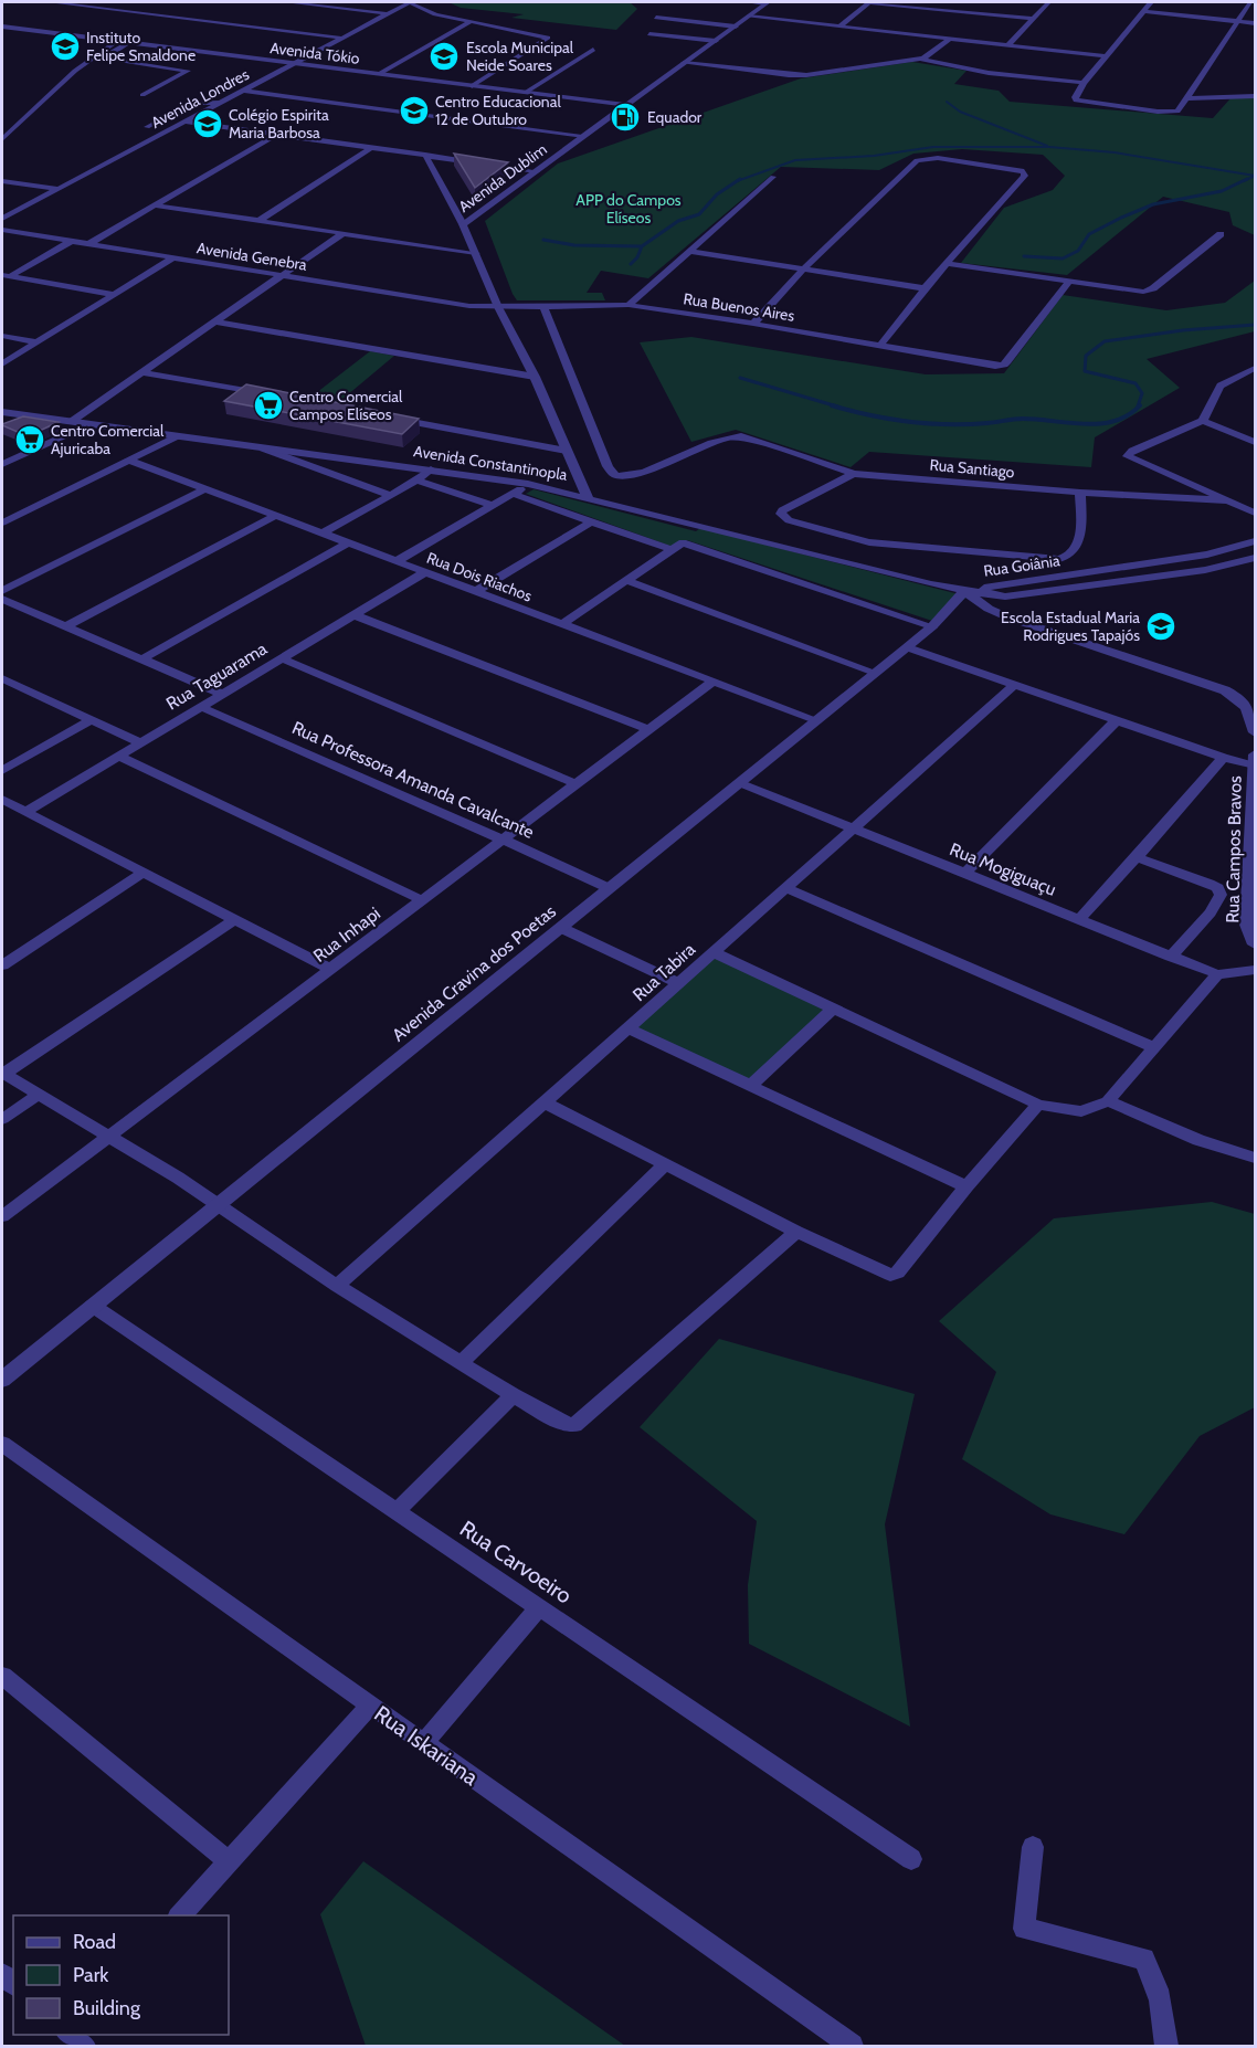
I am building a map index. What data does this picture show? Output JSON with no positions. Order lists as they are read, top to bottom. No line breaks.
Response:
{"streets":{"street":["Avenida Tókio","Avenida Londres","Avenida Dublim","Avenida Genebra","Rua Buenos Aires","Avenida Constantinopla","Rua Santiago","Rua Goiânia","Rua Dois Riachos","Rua Taguarama","Rua Professora Amanda Cavalcante","Rua Campos Bravos","Rua Mogiguaçu","Rua Inhapi","Rua Tabira","Avenida Cravina dos Poetas","Rua Carvoeiro","Rua Iskariana"]},"crossings":[["Avenida Tókio","Avenida Londres"],["Avenida Tókio","Avenida Dublim"],["Avenida Dublim","Avenida Genebra"],["Avenida Dublim","Rua Buenos Aires"],["Avenida Dublim","Avenida Constantinopla"],["Avenida Genebra","Rua Buenos Aires"],["Rua Buenos Aires","Rua Santiago"],["Avenida Constantinopla","Rua Goiânia"],["Avenida Constantinopla","Avenida Cravina dos Poetas"],["Rua Goiânia","Avenida Cravina dos Poetas"],["Rua Dois Riachos","Rua Taguarama"],["Rua Dois Riachos","Rua Inhapi"],["Rua Dois Riachos","Avenida Cravina dos Poetas"],["Rua Taguarama","Rua Professora Amanda Cavalcante"],["Rua Professora Amanda Cavalcante","Rua Inhapi"],["Rua Professora Amanda Cavalcante","Avenida Cravina dos Poetas"],["Rua Mogiguaçu","Rua Tabira"],["Rua Mogiguaçu","Avenida Cravina dos Poetas"],["Avenida Cravina dos Poetas","Rua Carvoeiro"]],"parks":["APP do Campos Elíseos"],"places":{"school or university":["Instituto Felipe Smaldone","Escola Municipal Neide Soares","Centro Educacional 12 de Outubro","Colégio Espirita Maria Barbosa","Escola Estadual Maria Rodrigues Tapajós"],"fuel station":["Equador"],"supermarket":["Centro Comercial Campos Elíseos","Centro Comercial Ajuricaba"]},"legend":["Road","Park","Building"]}
